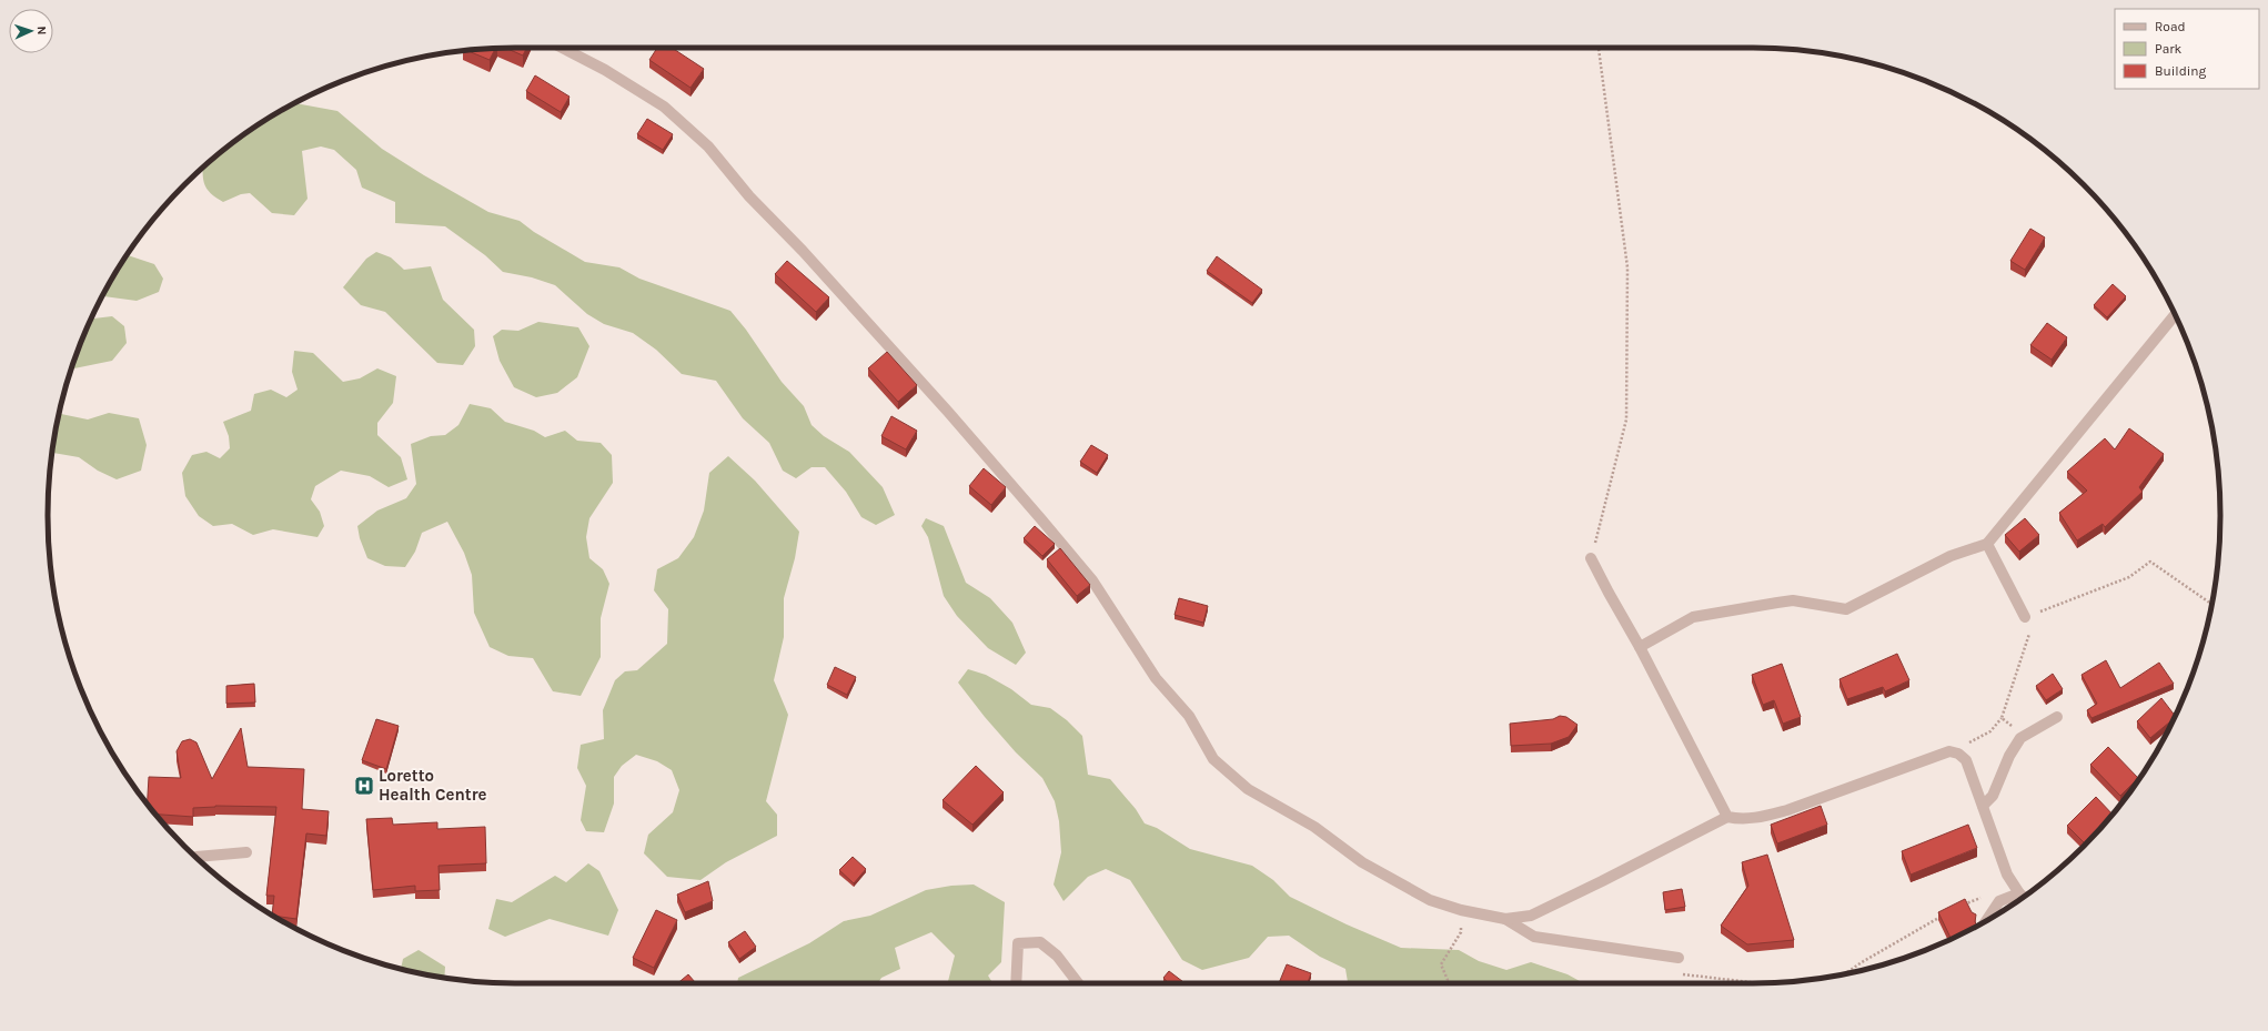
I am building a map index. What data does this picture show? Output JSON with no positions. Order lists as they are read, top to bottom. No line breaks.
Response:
{"places":{"hospital":["Loretto Health Centre"]},"legend":["Road","Park","Building"],"north":"right"}
